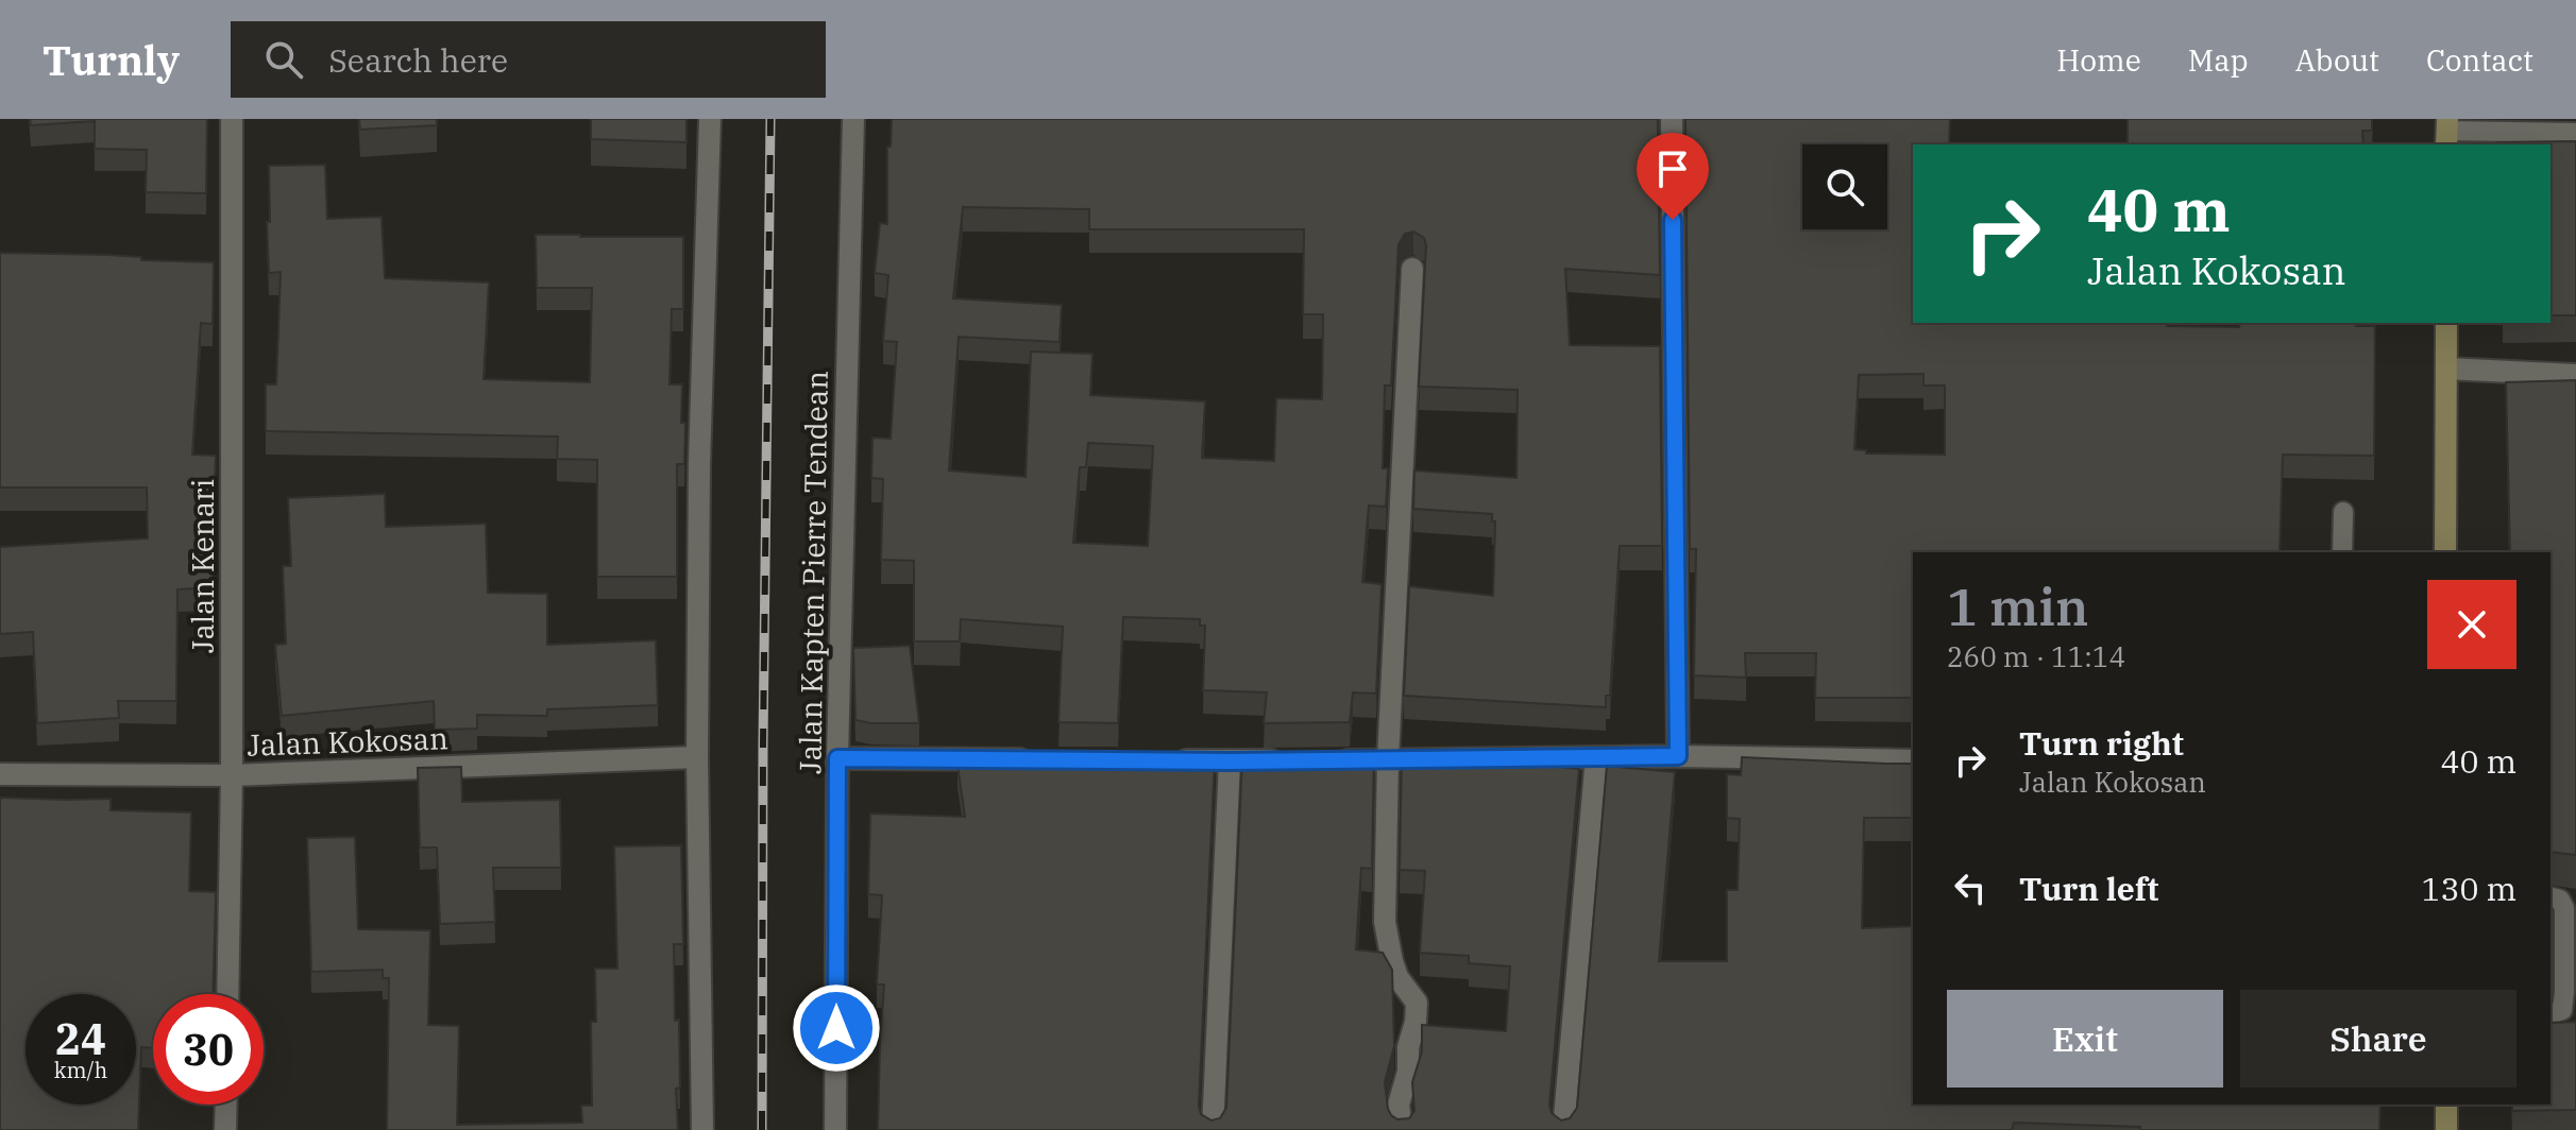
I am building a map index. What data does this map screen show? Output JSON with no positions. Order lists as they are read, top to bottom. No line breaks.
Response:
{"streets":{"street":["Jalan Kenari","Jalan Kapten Pierre Tendean","Jalan Kokosan"]},"crossings":[["Jalan Kenari","Jalan Kokosan"]],"page":{"header":"Turnly","search":"Search here","nav":["Home","Map","About","Contact"],"turn":["40 m","Jalan Kokosan"],"heading":["1 min","260 m · 11:14"],"list":[{"name":"Turn right","note":"Jalan Kokosan","value":"40 m"},{"name":"Turn left","value":"130 m"}],"buttons":["Exit","Share"],"speed":"24 km/h","limit":"30"}}
